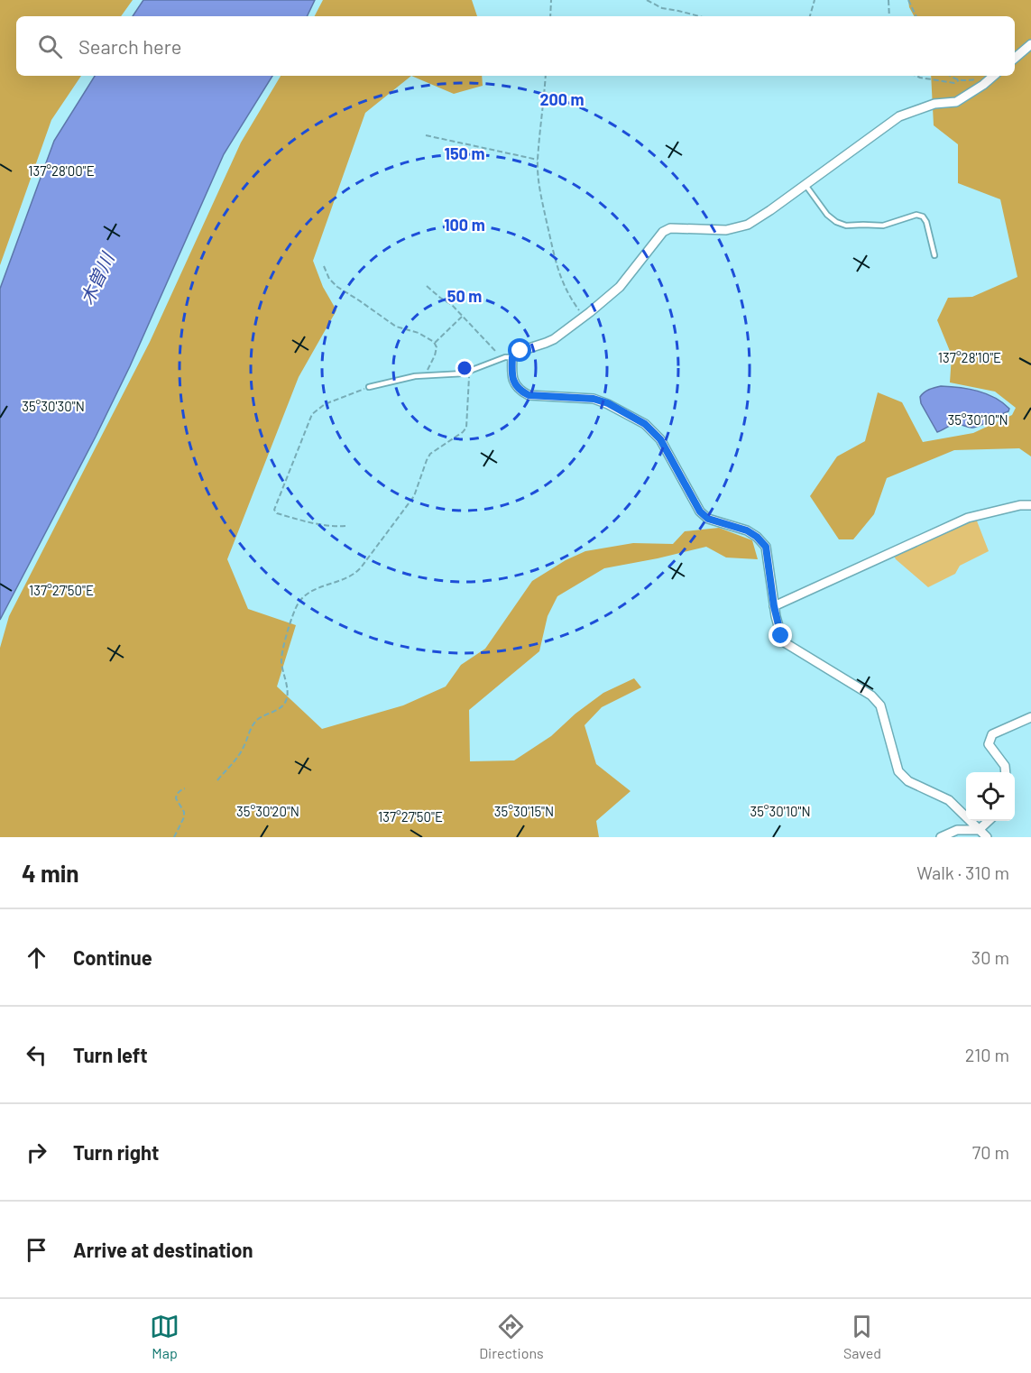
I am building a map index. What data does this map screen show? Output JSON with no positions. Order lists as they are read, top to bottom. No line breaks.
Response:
{"water":["木曽川"],"page":{"search":"Search here","heading":["4 min","Walk · 310 m"],"list":[["Continue","30 m"],["Turn left","210 m"],["Turn right","70 m"],"Arrive at destination"],"nav":["Map","Directions","Saved"]},"coordinates":["137°28'00\"E","137°28'10\"E","35°30'30\"N","35°30'10\"N","137°27'50\"E","35°30'20\"N","35°30'15\"N"],"rings":["200 m","150 m","100 m","50 m"]}
